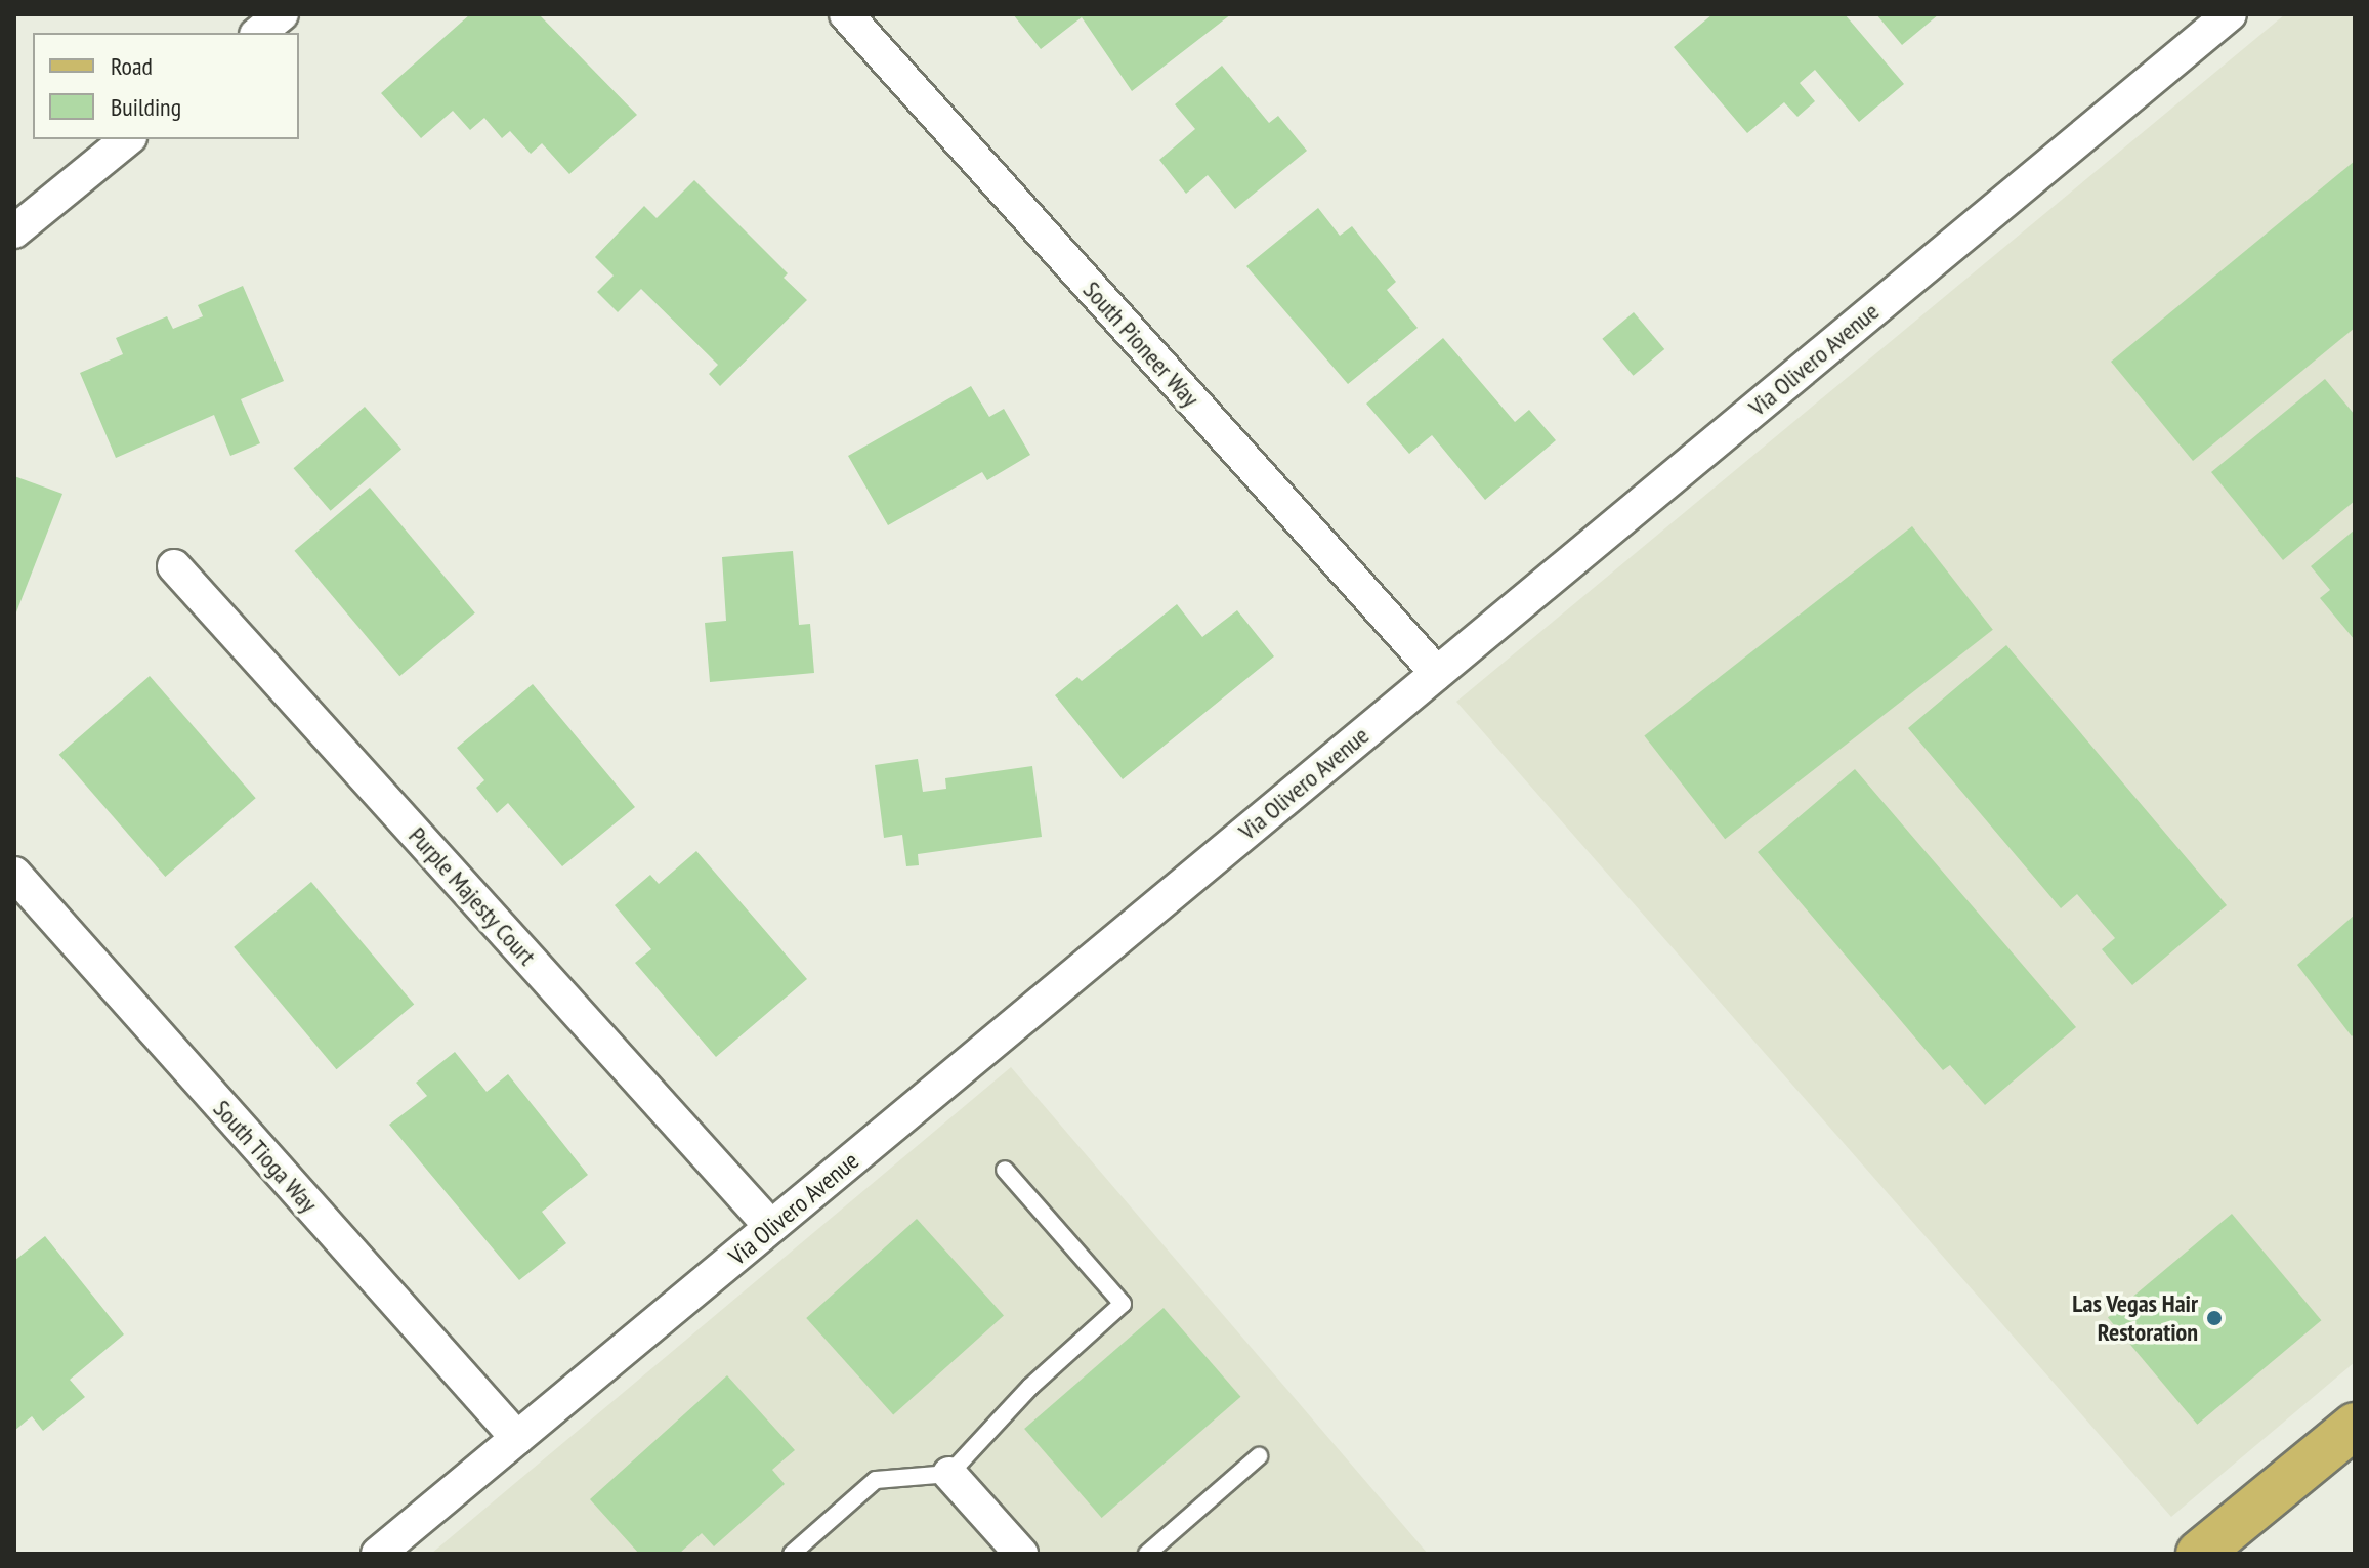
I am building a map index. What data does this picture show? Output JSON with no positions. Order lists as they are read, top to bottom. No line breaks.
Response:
{"streets":{"street":["South Pioneer Way","Via Olivero Avenue","Purple Majesty Court","South Tioga Way"]},"crossings":[["South Pioneer Way","Via Olivero Avenue"],["Via Olivero Avenue","Purple Majesty Court"],["Via Olivero Avenue","South Tioga Way"]],"places":["Las Vegas Hair Restoration"],"legend":["Road","Building"]}
